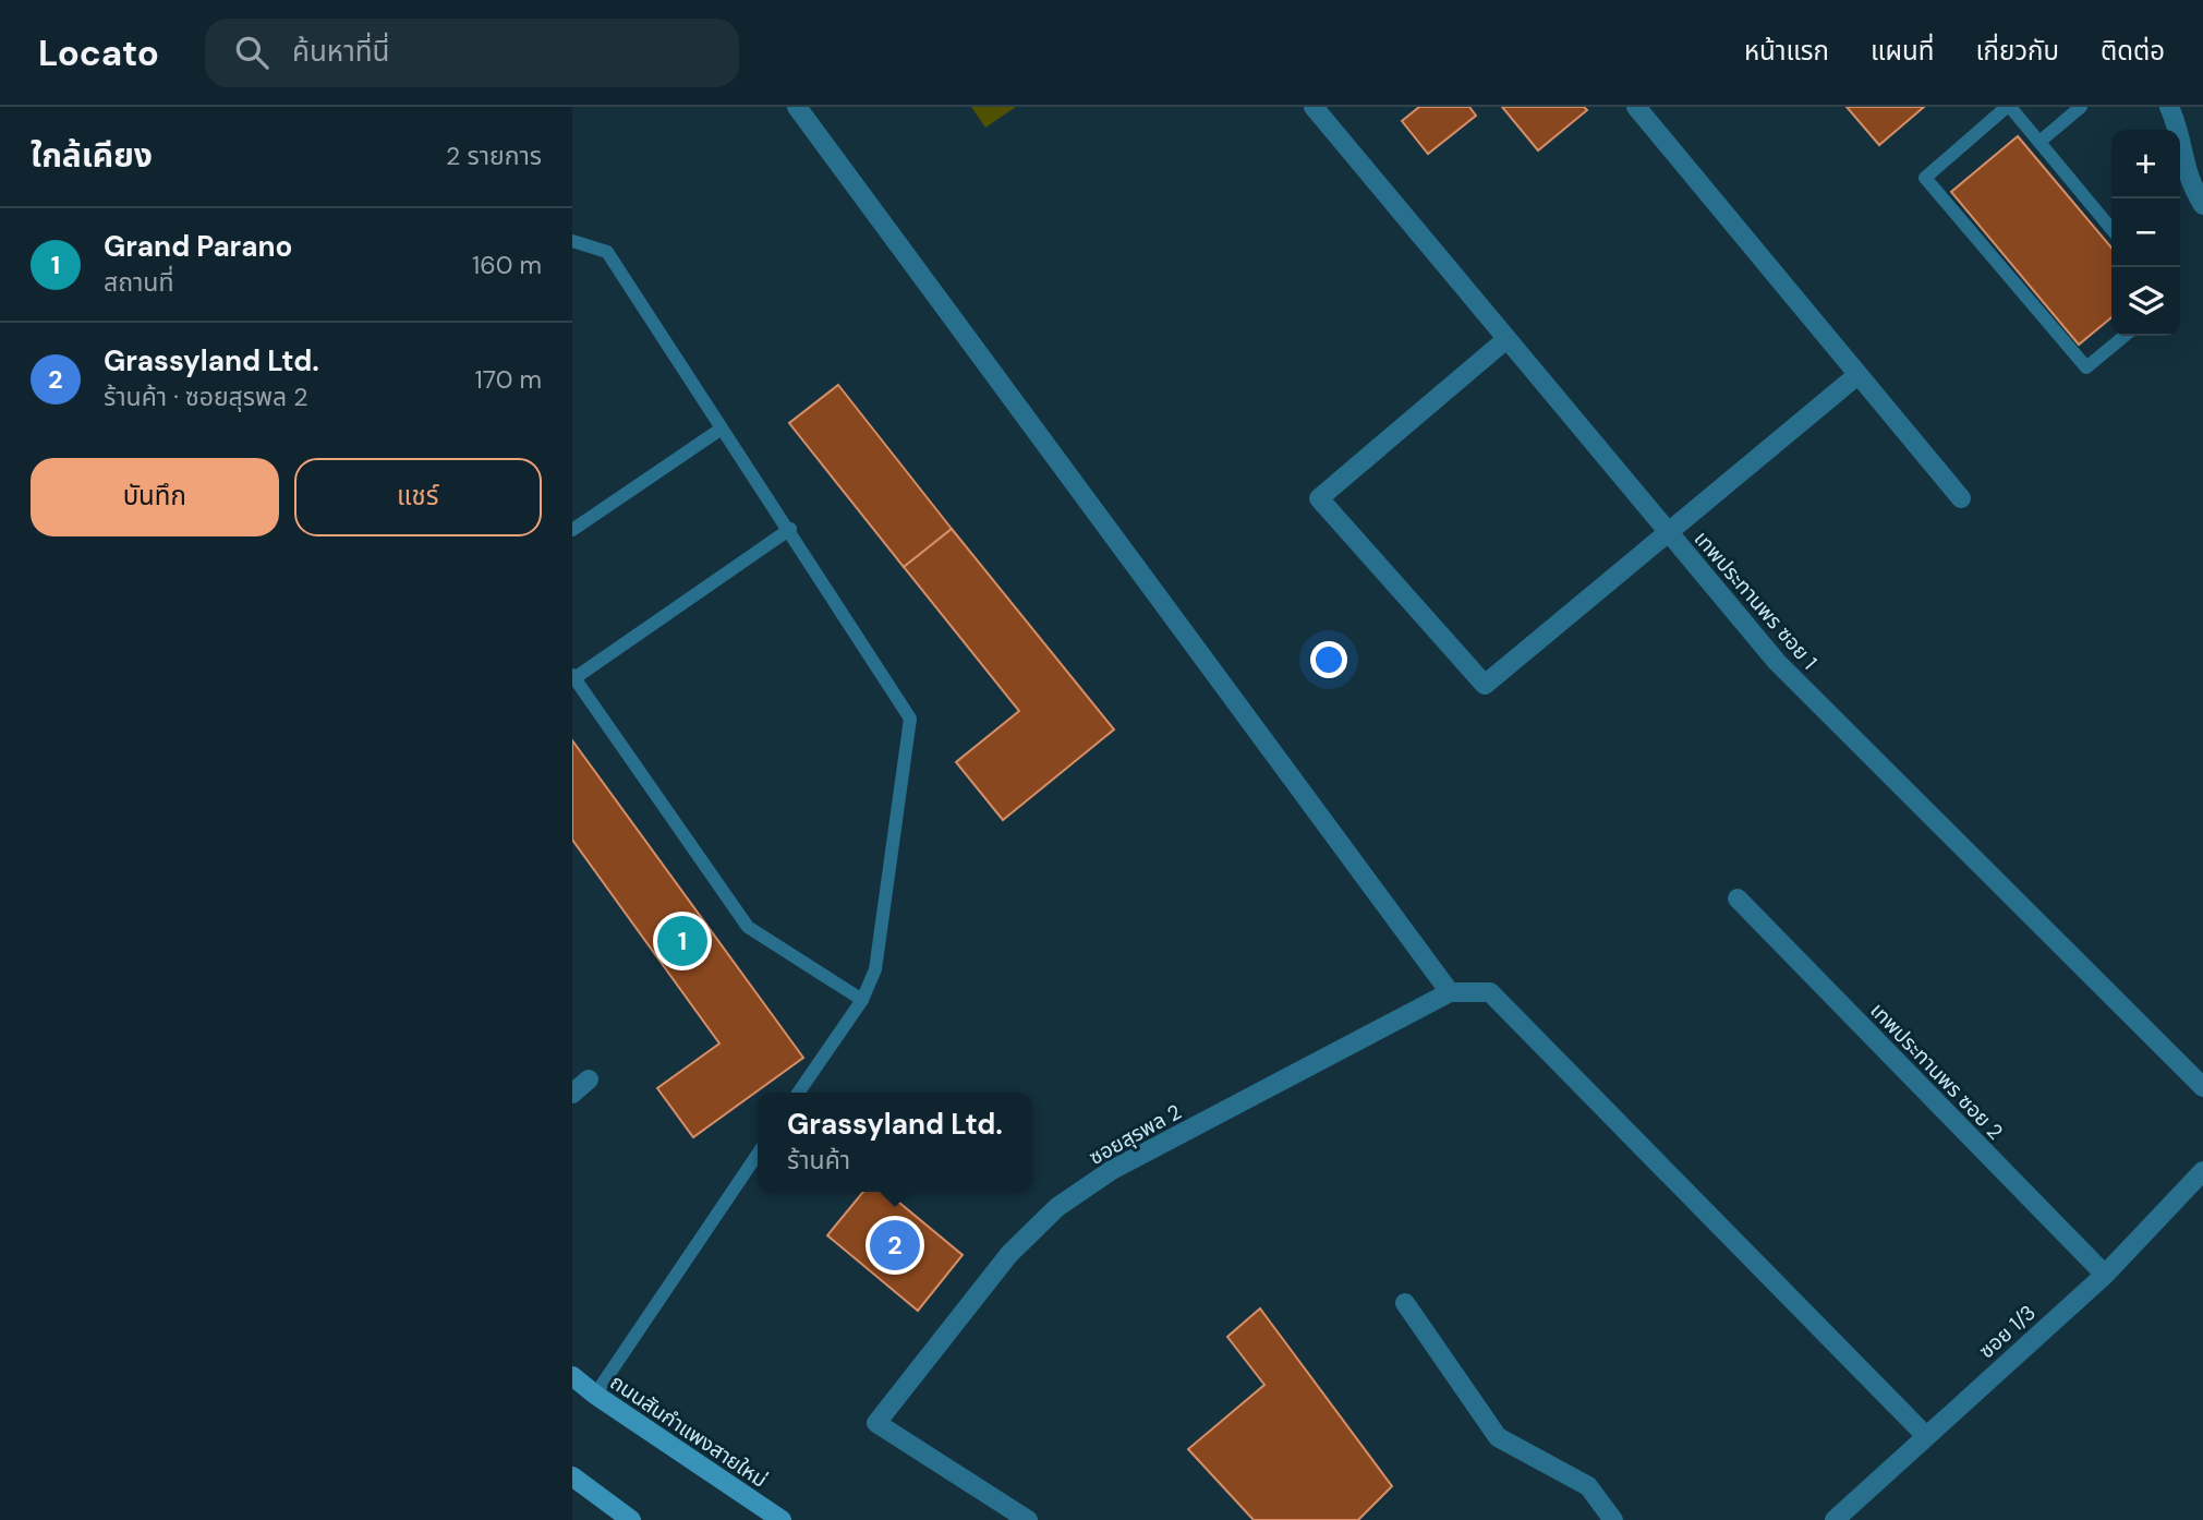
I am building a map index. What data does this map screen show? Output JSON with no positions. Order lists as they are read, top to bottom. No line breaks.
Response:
{"streets":{"main road":["ถนนสันกำแพงสายใหม่"],"street":["เทพประทานพร ซอย 1","เทพประทานพร ซอย 2","ซอยสุรพล 2","ซอย 1/3"]},"crossings":[["เทพประทานพร ซอย 2","ซอย 1/3"],["ซอยสุรพล 2","ซอย 1/3"]],"page":{"header":"Locato","search":"ค้นหาที่นี่","nav":["หน้าแรก","แผนที่","เกี่ยวกับ","ติดต่อ"],"heading":["ใกล้เคียง","2 รายการ"],"map_buttons":["+","−"],"list":[{"mark":"1","name":"Grand Parano","note":"สถานที่","value":"160 m"},{"mark":"2","name":"Grassyland Ltd.","note":"ร้านค้า · ซอยสุรพล 2","value":"170 m"}],"buttons":["บันทึก","แชร์"],"pins":["1","2"],"popup":["Grassyland Ltd.","ร้านค้า"]}}
